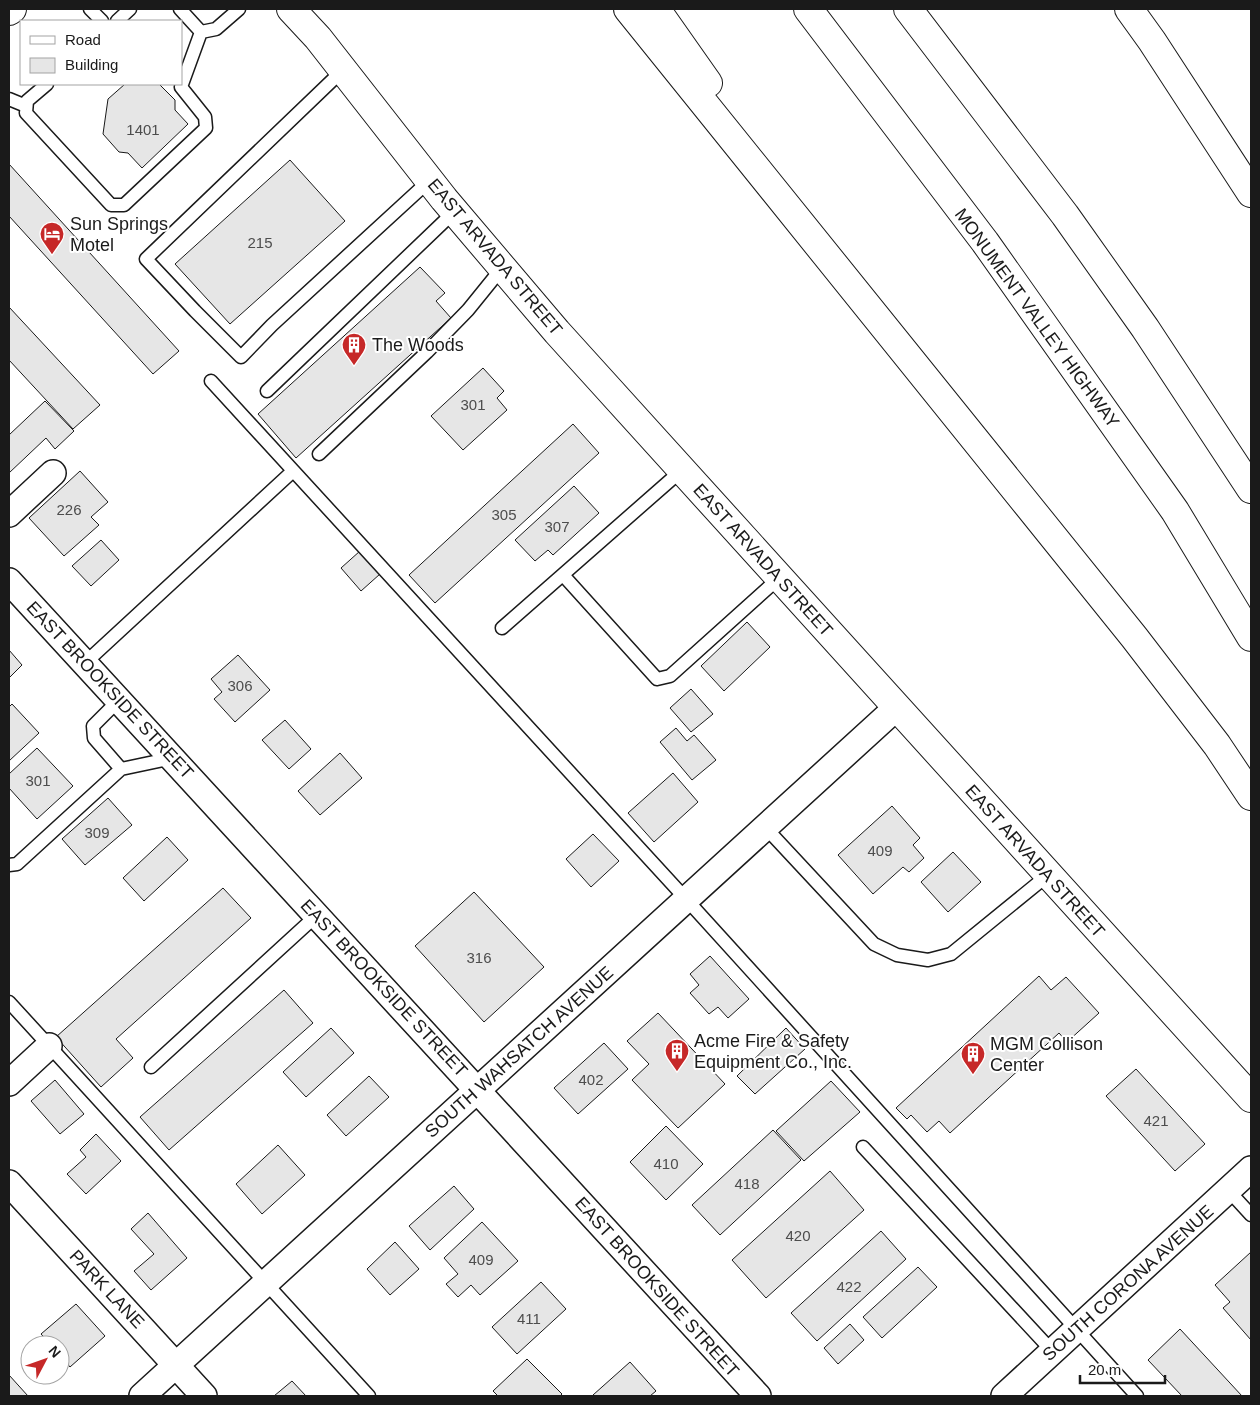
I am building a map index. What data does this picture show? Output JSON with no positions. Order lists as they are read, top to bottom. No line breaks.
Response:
{"streets":{"main road":["EAST ARVADA STREET","MONUMENT VALLEY HIGHWAY"],"street":["EAST BROOKSIDE STREET","SOUTH WAHSATCH AVENUE","SOUTH CORONA AVENUE","PARK LANE"]},"crossings":[["EAST ARVADA STREET","SOUTH WAHSATCH AVENUE"],["EAST BROOKSIDE STREET","SOUTH WAHSATCH AVENUE"],["SOUTH WAHSATCH AVENUE","PARK LANE"]],"places":{"hotel":["Sun Springs Motel"],"building":["The Woods","Acme Fire & Safety Equipment Co., Inc.","MGM Collison Center"]},"house_numbers":["1401","215","301","226","305","307","306","301","309","409","316","402","421","410","418","420","409","422","411"],"legend":["Road","Building"],"scale_bar":"20 m","north":"top right"}
